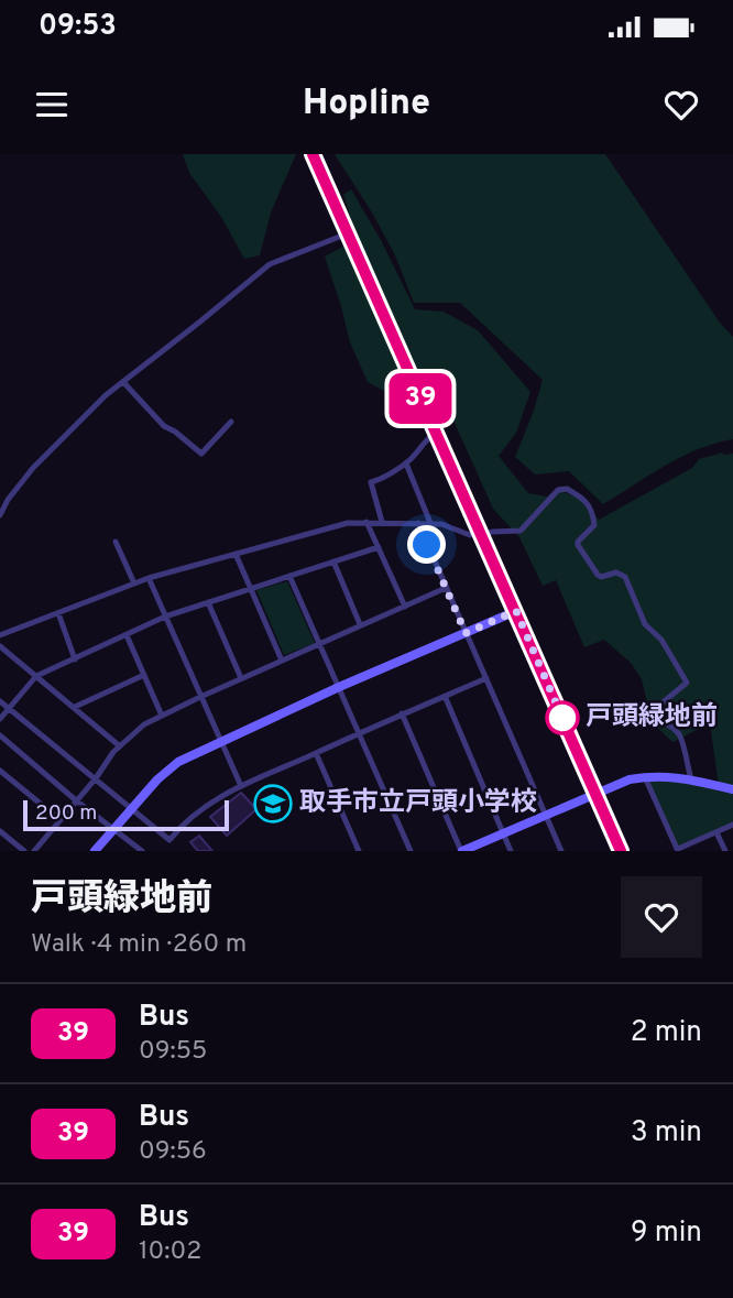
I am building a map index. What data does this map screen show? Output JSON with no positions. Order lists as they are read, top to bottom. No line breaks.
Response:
{"places":{"other":["戸頭緑地前"],"school or university":["取手市立戸頭小学校"]},"lines":["bus line 39"],"scale_bar":"200 m","page":{"status":"09:53","header":"Hopline","on_map":"39","scale":"200 m","heading":["戸頭緑地前","Walk · 4 min · 260 m"],"list":[{"mark":"39","name":"Bus","note":"09:55","value":"2 min"},{"mark":"39","name":"Bus","note":"09:56","value":"3 min"},{"mark":"39","name":"Bus","note":"10:02","value":"9 min"}]}}
